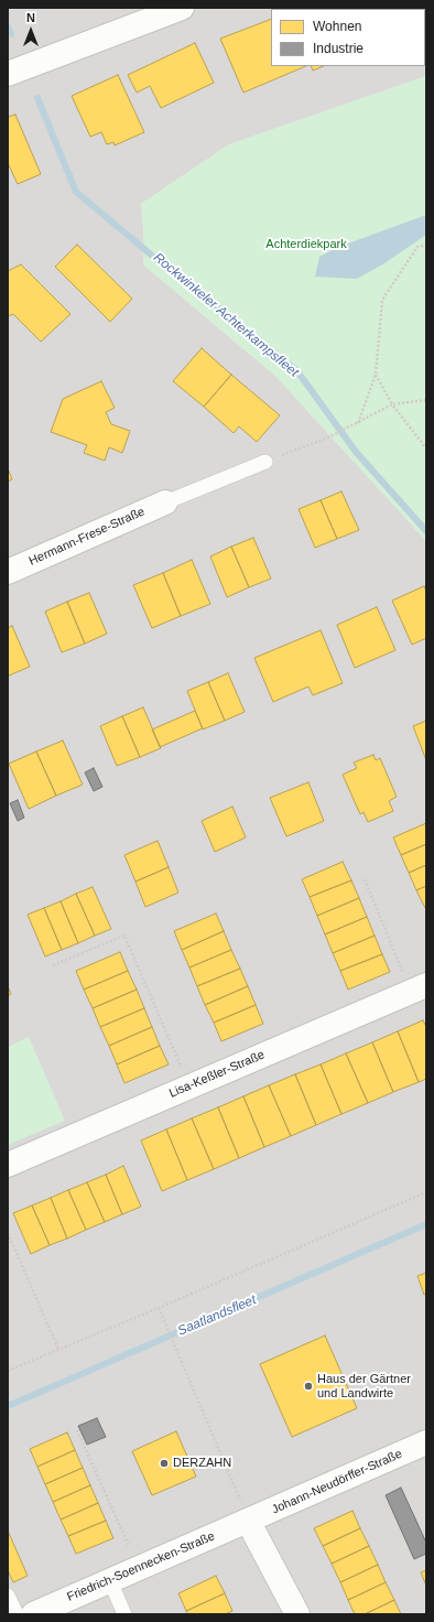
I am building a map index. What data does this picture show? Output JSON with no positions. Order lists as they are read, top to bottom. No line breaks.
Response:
{"streets":{"street":["Hermann-Frese-Straße","Lisa-Keßler-Straße","Johann-Neudörffer-Straße","Friedrich-Soennecken-Straße"]},"crossings":[["Johann-Neudörffer-Straße","Friedrich-Soennecken-Straße"]],"water":["Rockwinkeler Achterkampsfleet","Saatlandsfleet"],"parks":["Achterdiekpark"],"places":["Haus der Gärtner und Landwirte","DERZAHN"],"legend":["Wohnen","Industrie"],"north":"top"}
